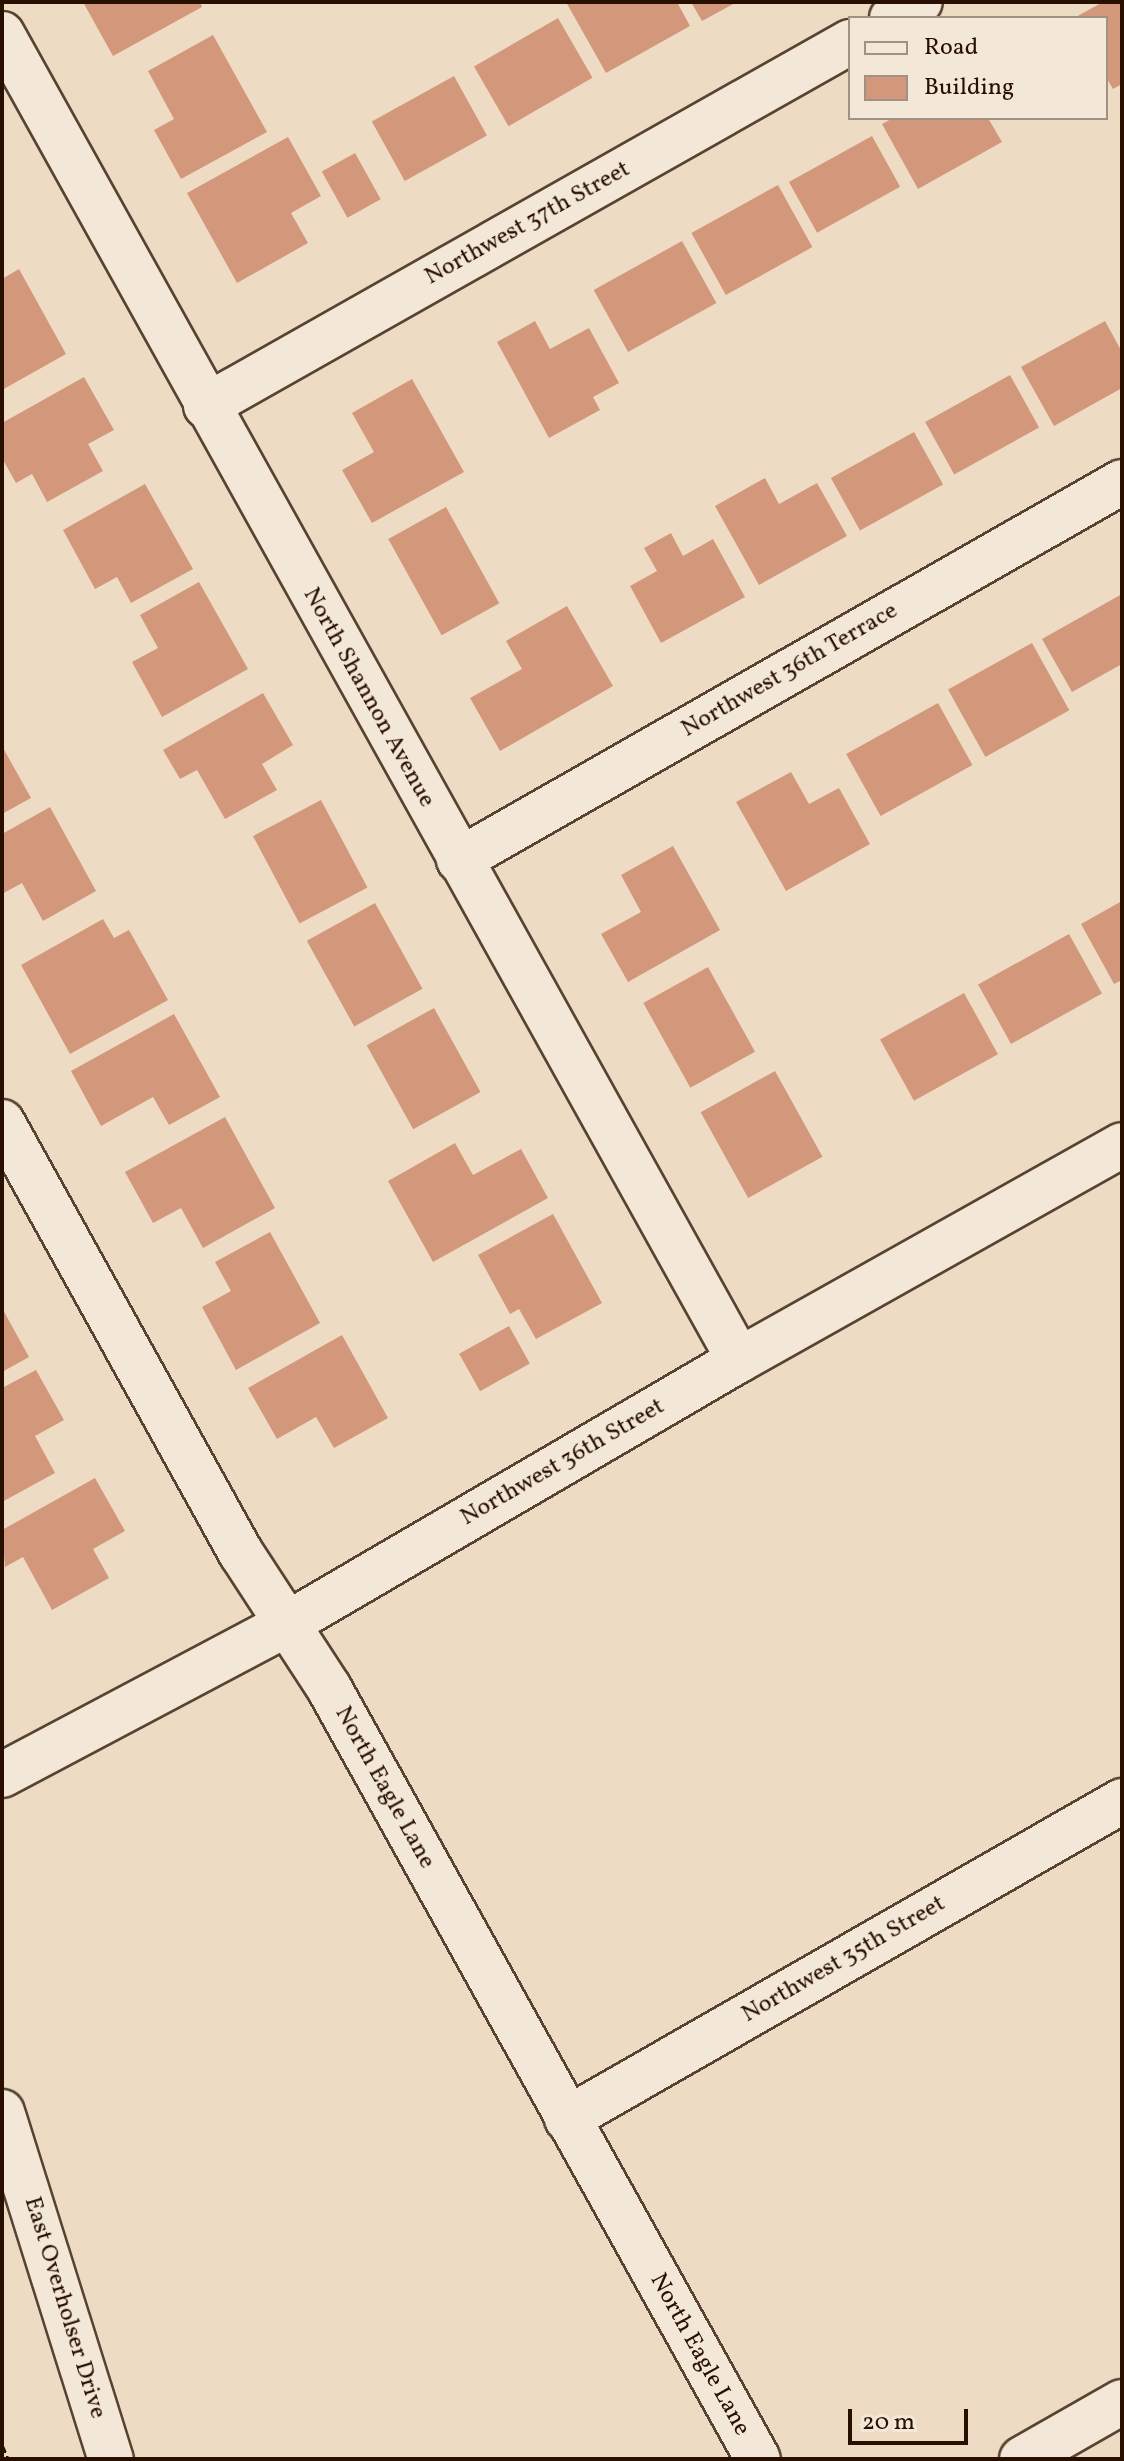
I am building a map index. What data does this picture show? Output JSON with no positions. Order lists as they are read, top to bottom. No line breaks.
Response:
{"streets":{"street":["Northwest 37th Street","Northwest 36th Terrace","North Shannon Avenue","Northwest 36th Street","North Eagle Lane","Northwest 35th Street","East Overholser Drive"]},"crossings":[["Northwest 37th Street","North Shannon Avenue"],["Northwest 36th Terrace","North Shannon Avenue"],["North Shannon Avenue","Northwest 36th Street"],["Northwest 36th Street","North Eagle Lane"],["North Eagle Lane","Northwest 35th Street"]],"legend":["Road","Building"],"scale_bar":"20 m"}
